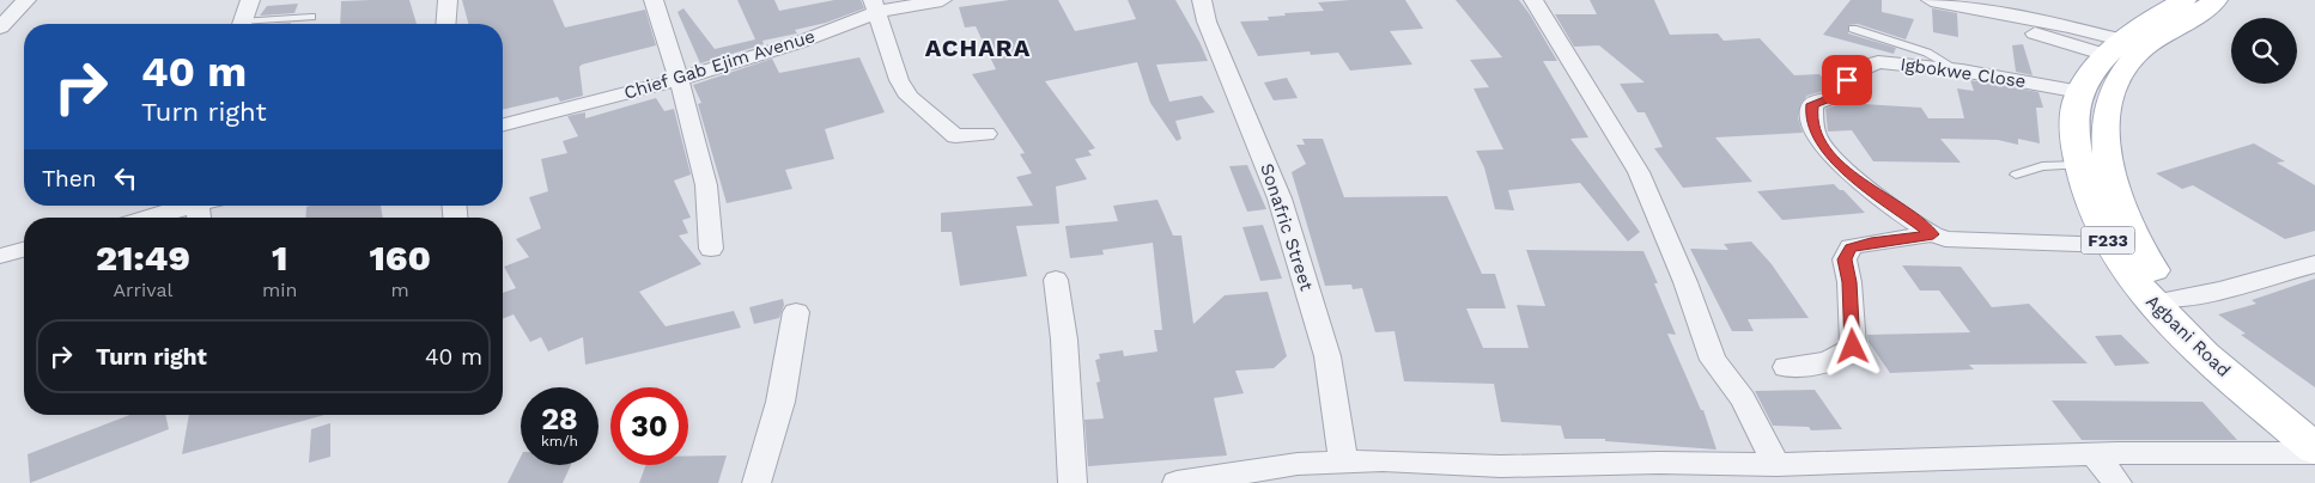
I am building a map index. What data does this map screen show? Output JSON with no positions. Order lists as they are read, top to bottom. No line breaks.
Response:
{"streets":{"main road":["F233","Agbani Road"],"street":["Chief Gab Ejim Avenue","Igbokwe Close","Sonafric Street"]},"crossings":[["Igbokwe Close","Agbani Road"]],"districts":["ACHARA"],"page":{"turn":["40 m","Turn right"],"then":"Then","eta":["21:49","Arrival","1","min","160","m"],"list":[{"name":"Turn right","value":"40 m"}],"speed":"28 km/h","limit":"30"}}
